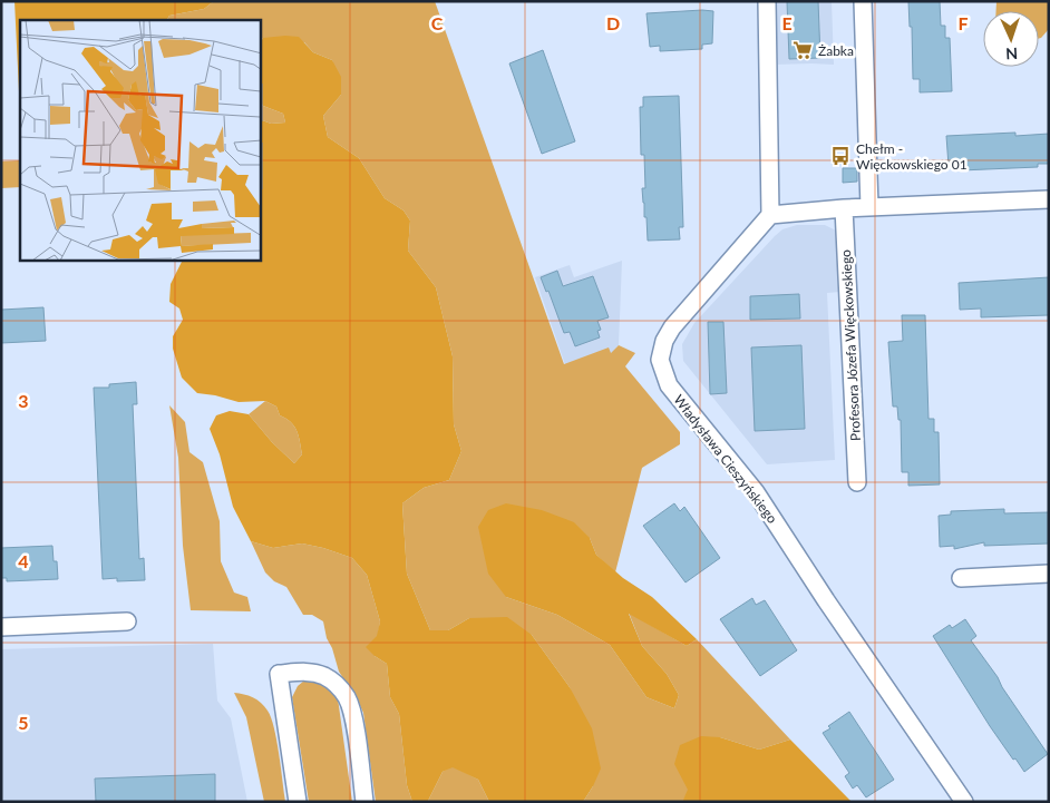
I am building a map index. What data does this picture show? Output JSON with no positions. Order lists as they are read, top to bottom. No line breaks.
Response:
{"streets":{"street":["Profesora Józefa Więckowskiego","Władysława Cieszyńskiego"]},"places":{"supermarket":["Żabka"],"bus stop":["Chełm - Więckowskiego 01"]},"north":"bottom","grid":{"columns":["C","D","E","F"],"rows":["3","4","5"]}}
